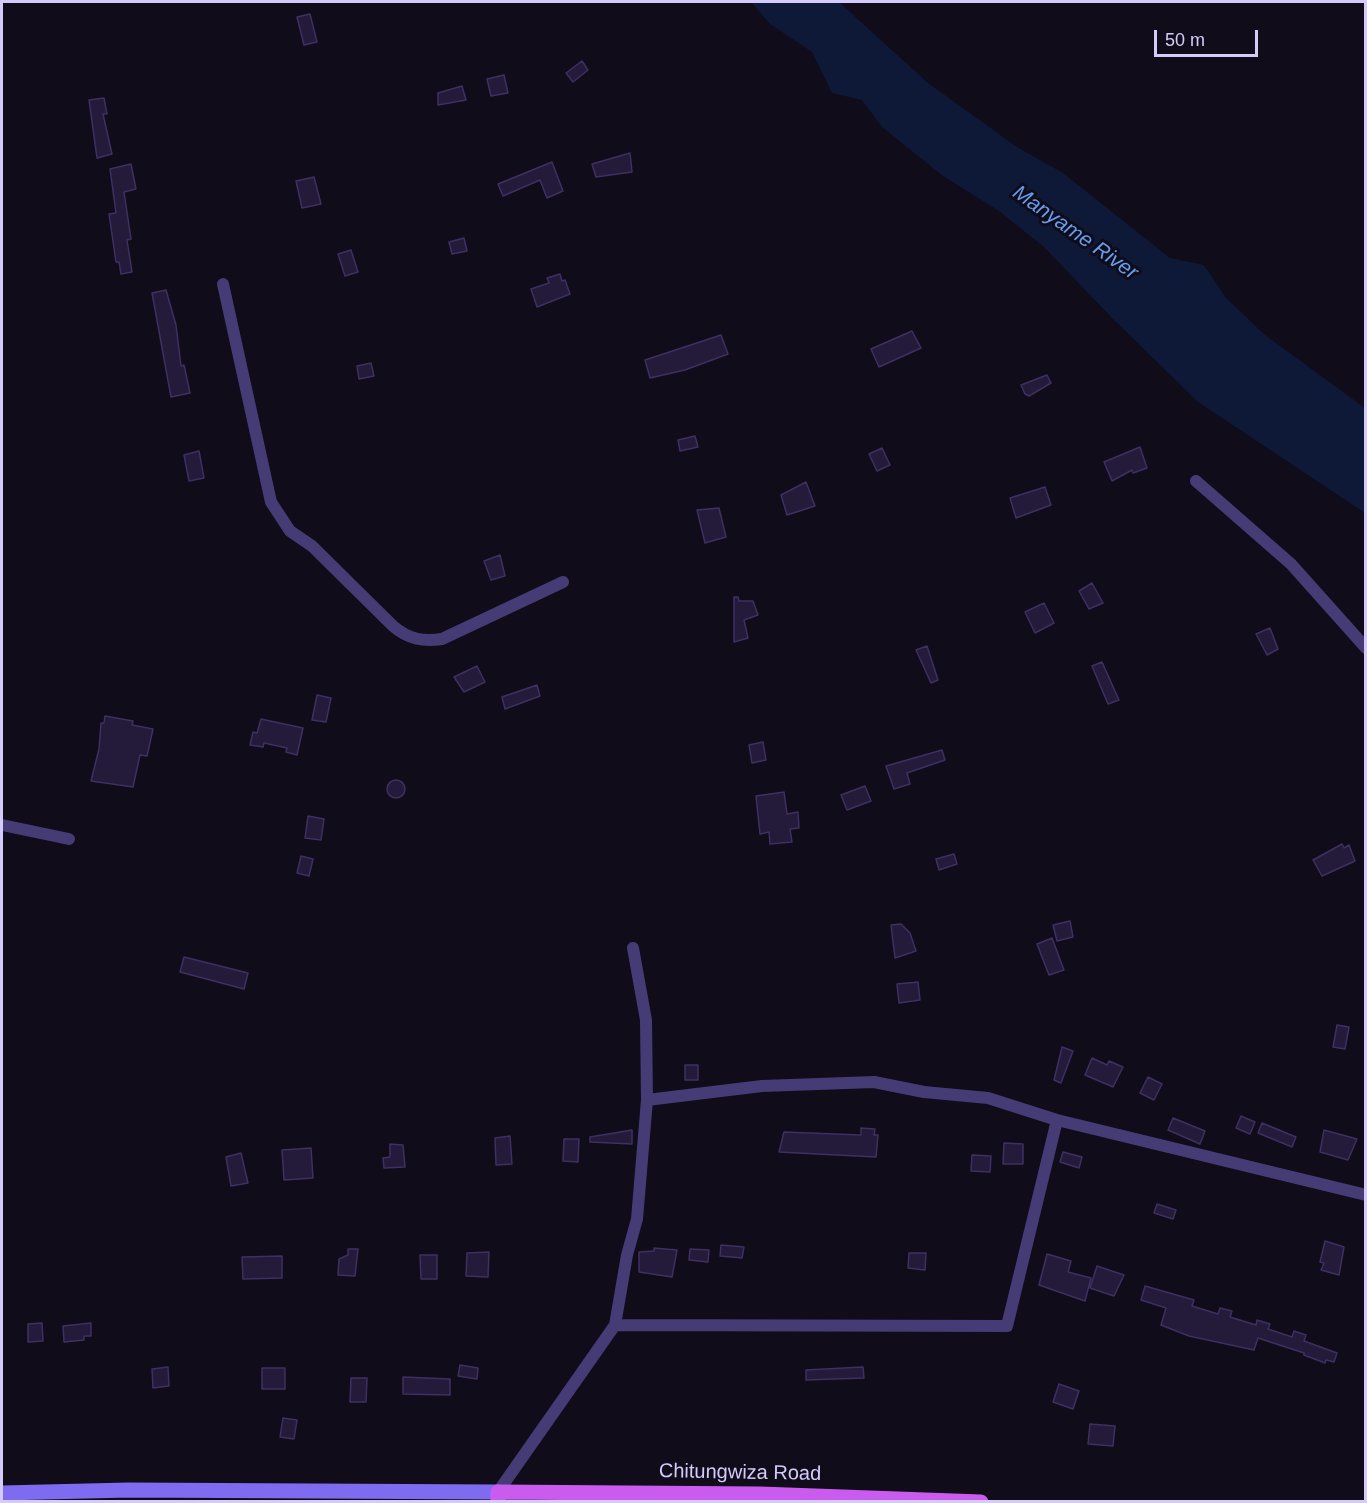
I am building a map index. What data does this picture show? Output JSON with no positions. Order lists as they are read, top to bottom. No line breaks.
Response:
{"streets":{"main road":["Chitungwiza Road"]},"water":["Manyame River"],"scale_bar":"50 m"}
